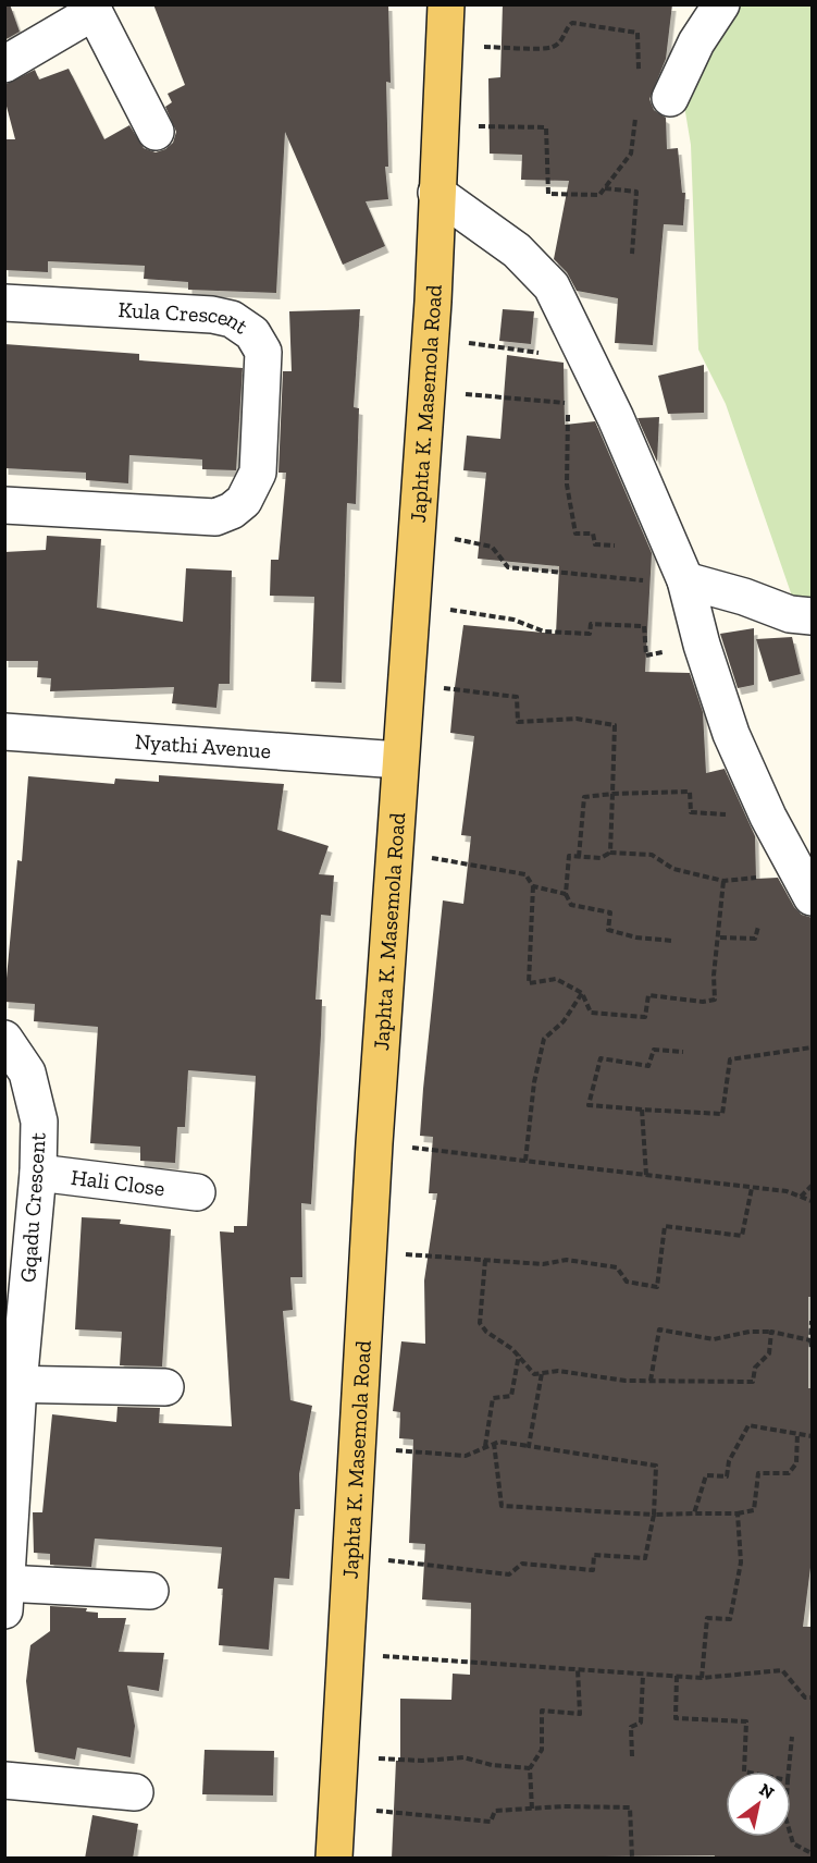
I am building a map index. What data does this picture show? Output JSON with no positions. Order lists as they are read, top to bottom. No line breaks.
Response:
{"streets":{"main road":["Japhta K. Masemola Road"],"street":["Kula Crescent","Nyathi Avenue","Hali Close","Gqadu Crescent"]},"crossings":[["Japhta K. Masemola Road","Nyathi Avenue"],["Hali Close","Gqadu Crescent"]],"north":"top right"}
